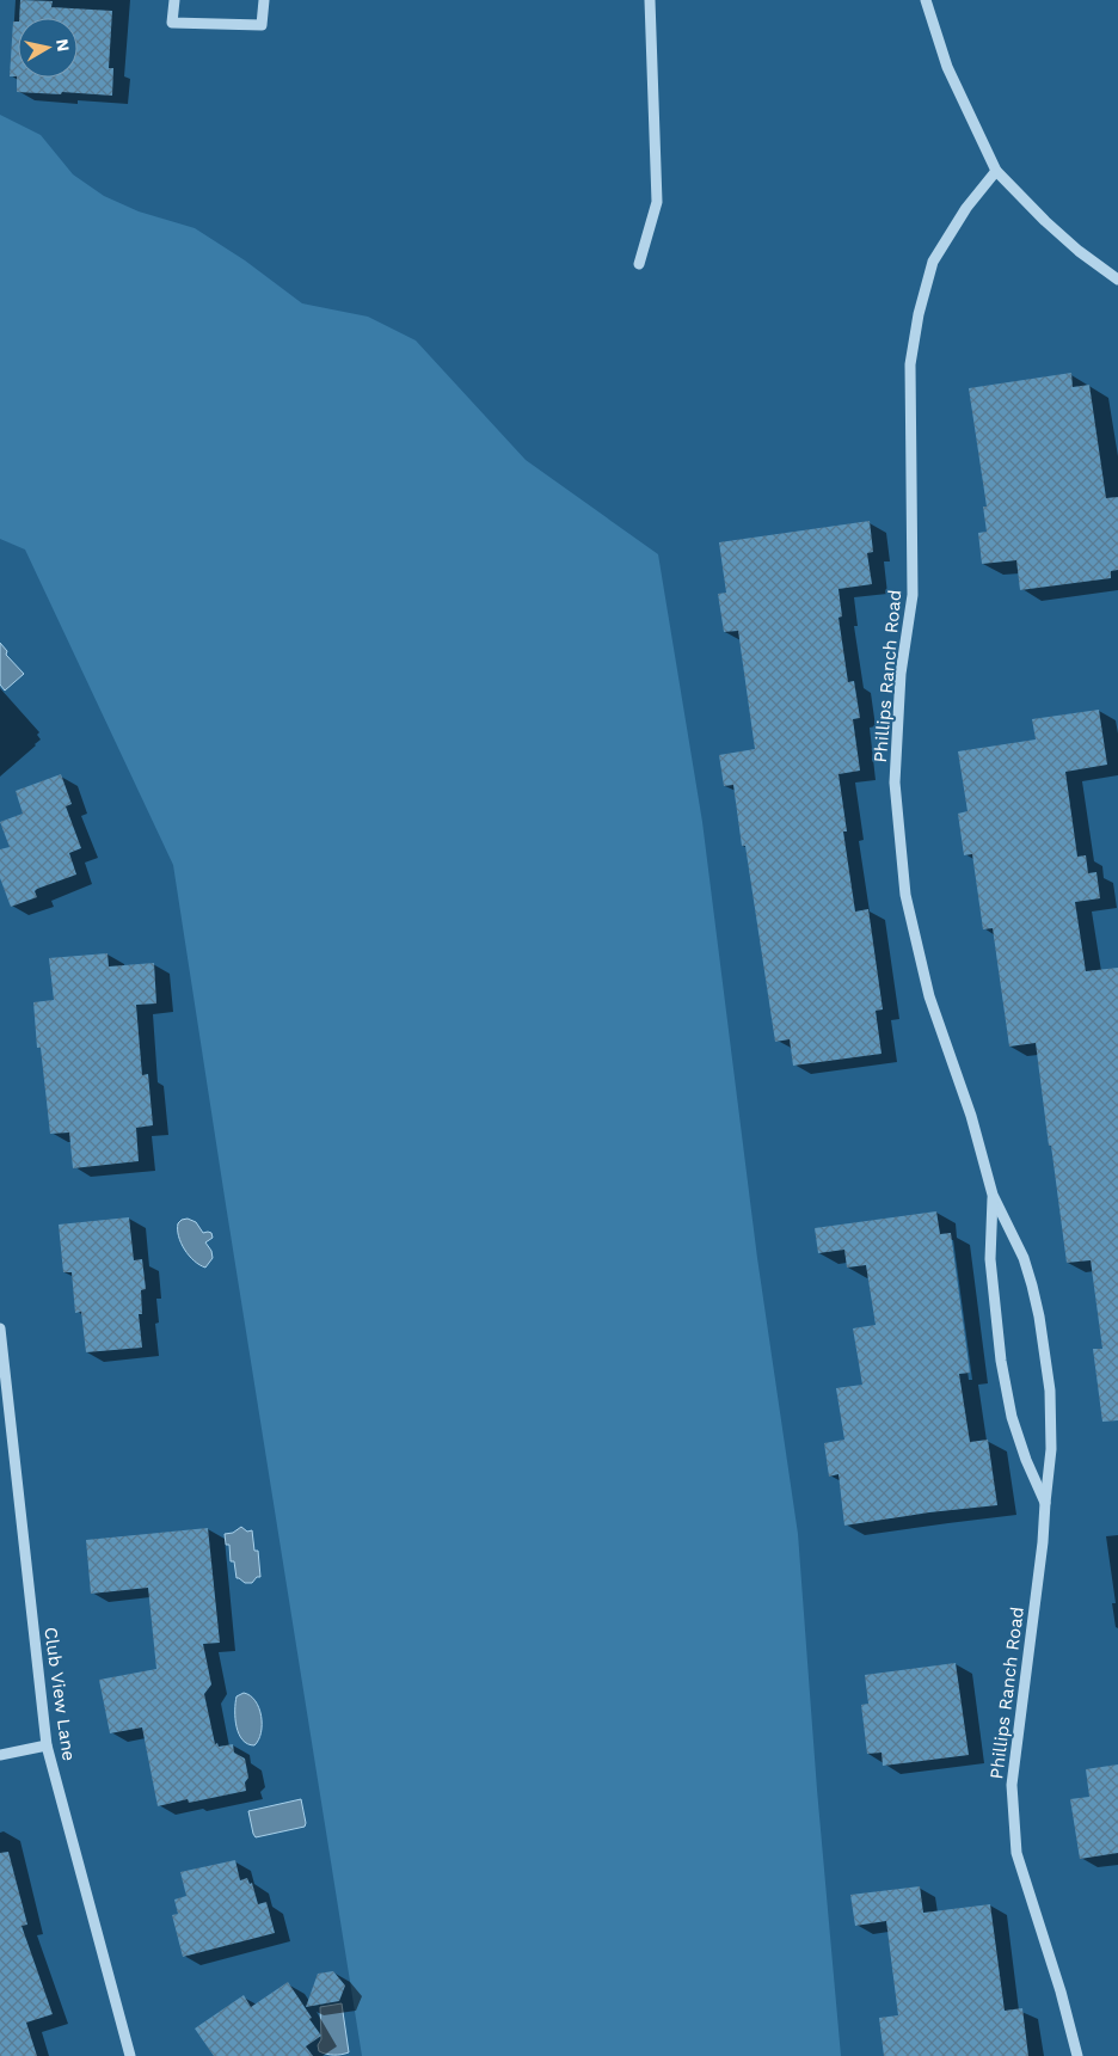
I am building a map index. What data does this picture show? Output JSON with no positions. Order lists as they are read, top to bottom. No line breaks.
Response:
{"streets":{"street":["Phillips Ranch Road","Club View Lane"]},"north":"right"}
